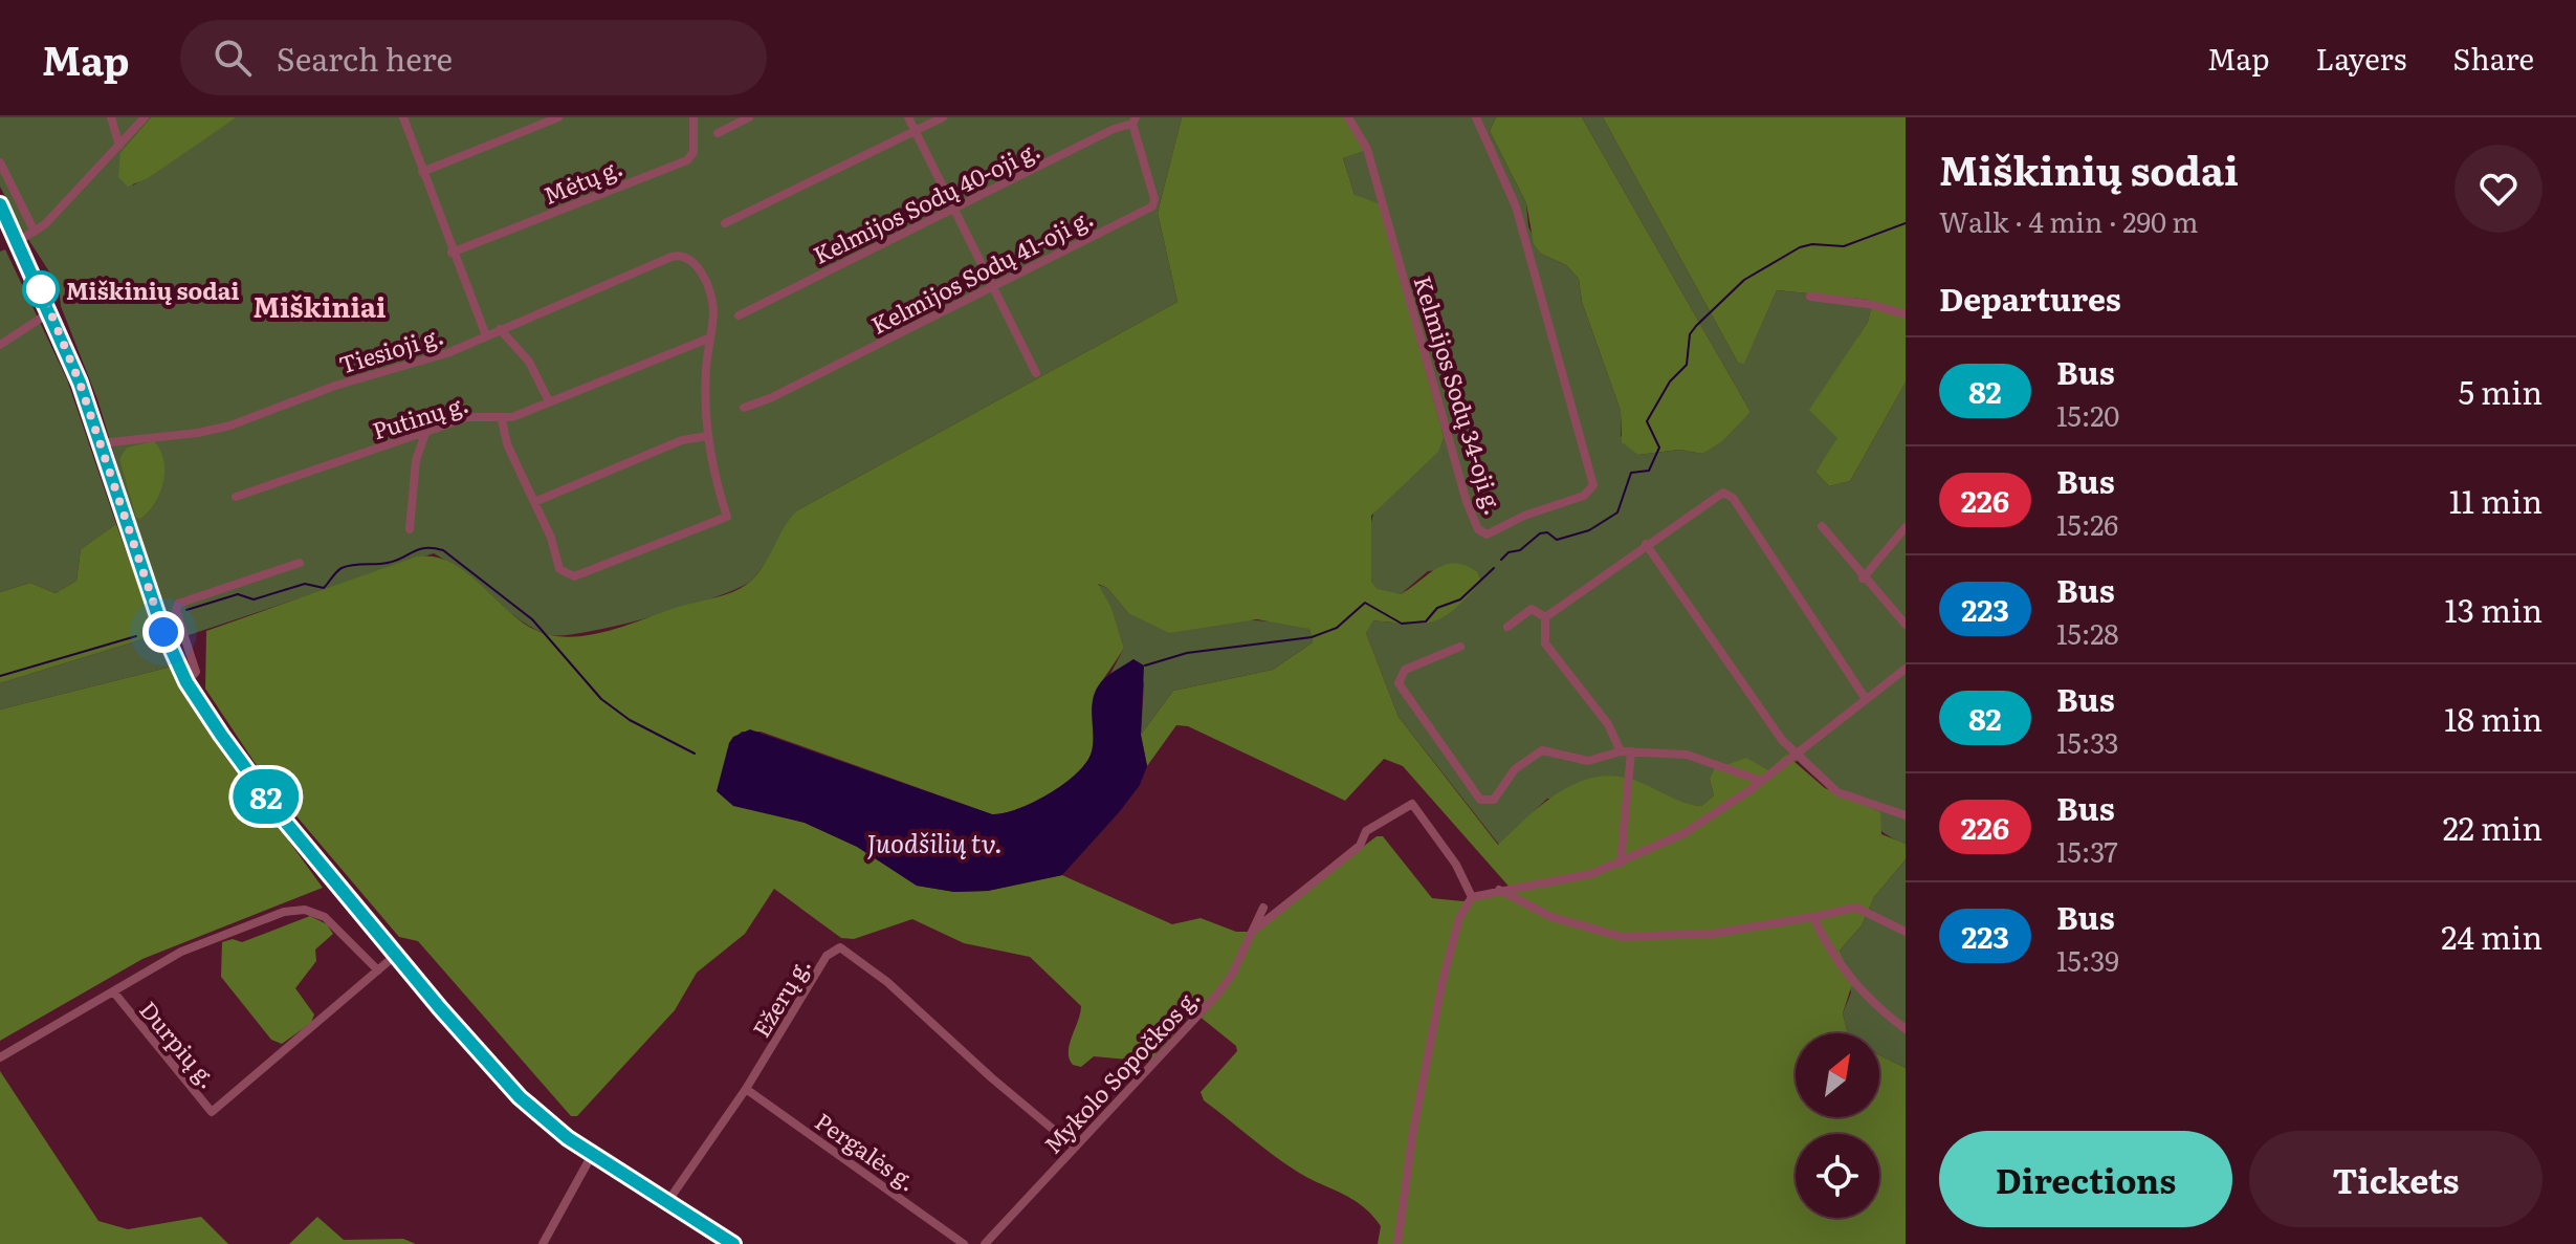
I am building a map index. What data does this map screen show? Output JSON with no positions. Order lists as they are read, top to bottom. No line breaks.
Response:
{"streets":{"street":["Mėtų g.","Kelmijos Sodų 40-oji g.","Kelmijos Sodų 41-oji g.","Tiesioji g.","Kelmijos Sodų 34-oji g.","Putinų g.","Ežerų g.","Durpių g.","Mykolo Sopočkos g.","Pergalės g."]},"crossings":[["Kelmijos Sodų 40-oji g.","Kelmijos Sodų 41-oji g."],["Tiesioji g.","Putinų g."],["Ežerų g.","Mykolo Sopočkos g."],["Ežerų g.","Pergalės g."]],"districts":["Miškiniai"],"water":["Juodšilių tv."],"places":["Miškinių sodai"],"lines":["bus line 82"],"north":"top right","page":{"header":"Map","search":"Search here","nav":["Map","Layers","Share"],"on_map":"82","heading":[["Miškinių sodai","Walk · 4 min · 290 m"],"Departures"],"list":[{"mark":"82","name":"Bus","note":"15:20","value":"5 min"},{"mark":"226","name":"Bus","note":"15:26","value":"11 min"},{"mark":"223","name":"Bus","note":"15:28","value":"13 min"},{"mark":"82","name":"Bus","note":"15:33","value":"18 min"},{"mark":"226","name":"Bus","note":"15:37","value":"22 min"},{"mark":"223","name":"Bus","note":"15:39","value":"24 min"}],"buttons":["Directions","Tickets"]}}
